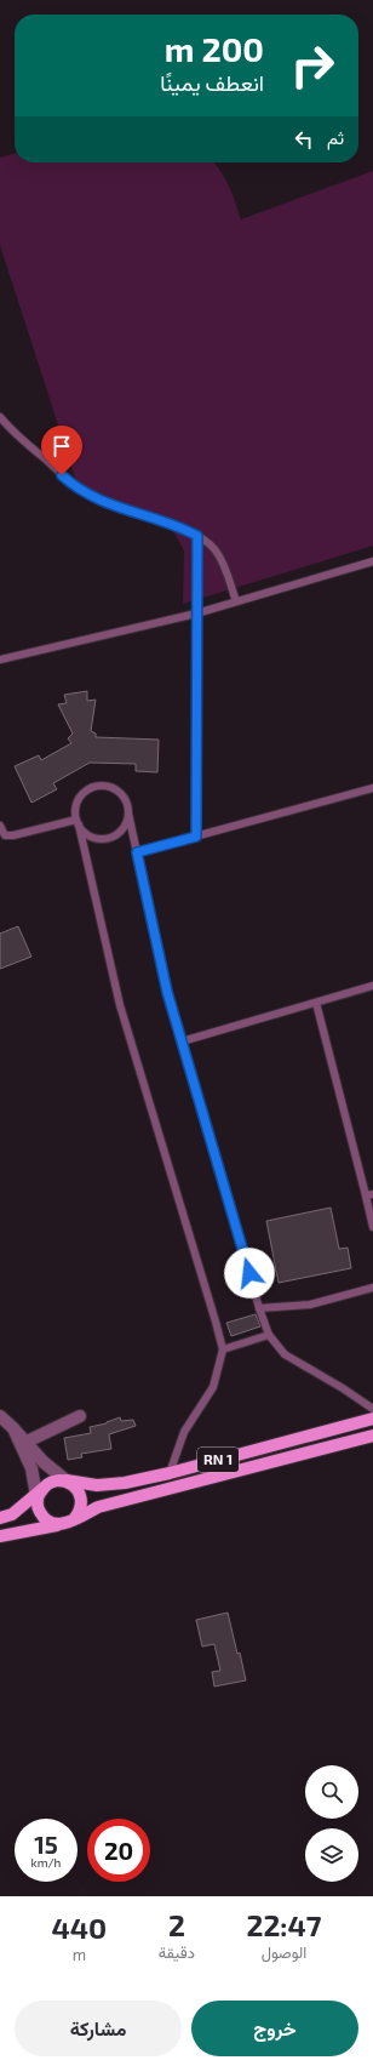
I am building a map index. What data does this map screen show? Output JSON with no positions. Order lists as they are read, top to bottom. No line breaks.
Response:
{"streets":{"main road":["RN 1"]},"page":{"turn":["200 m","انعطف يمينًا"],"then":"ثم","speed":"15 km/h","limit":"20","eta":["22:47","الوصول","2","دقيقة","440","m"],"buttons":["خروج","مشاركة"]}}
